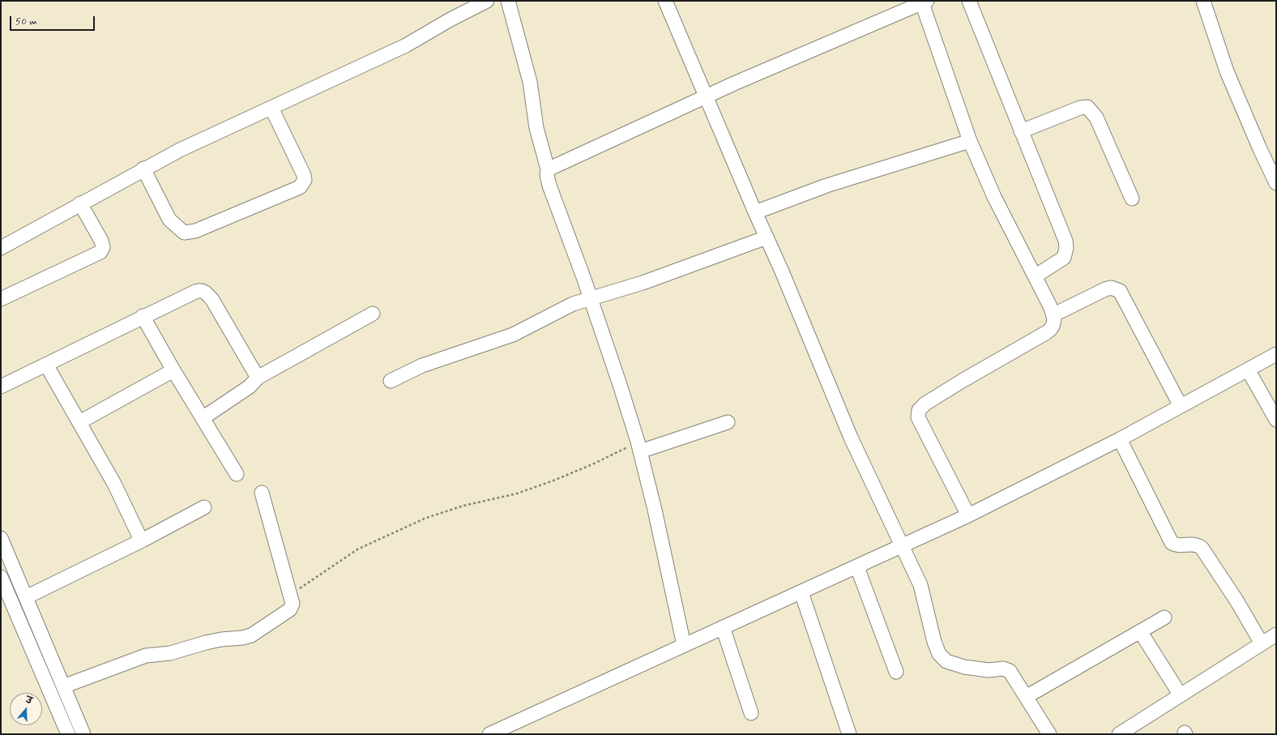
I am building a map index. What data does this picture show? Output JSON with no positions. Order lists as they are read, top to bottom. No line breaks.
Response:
{"scale_bar":"50 m","north":"top"}
